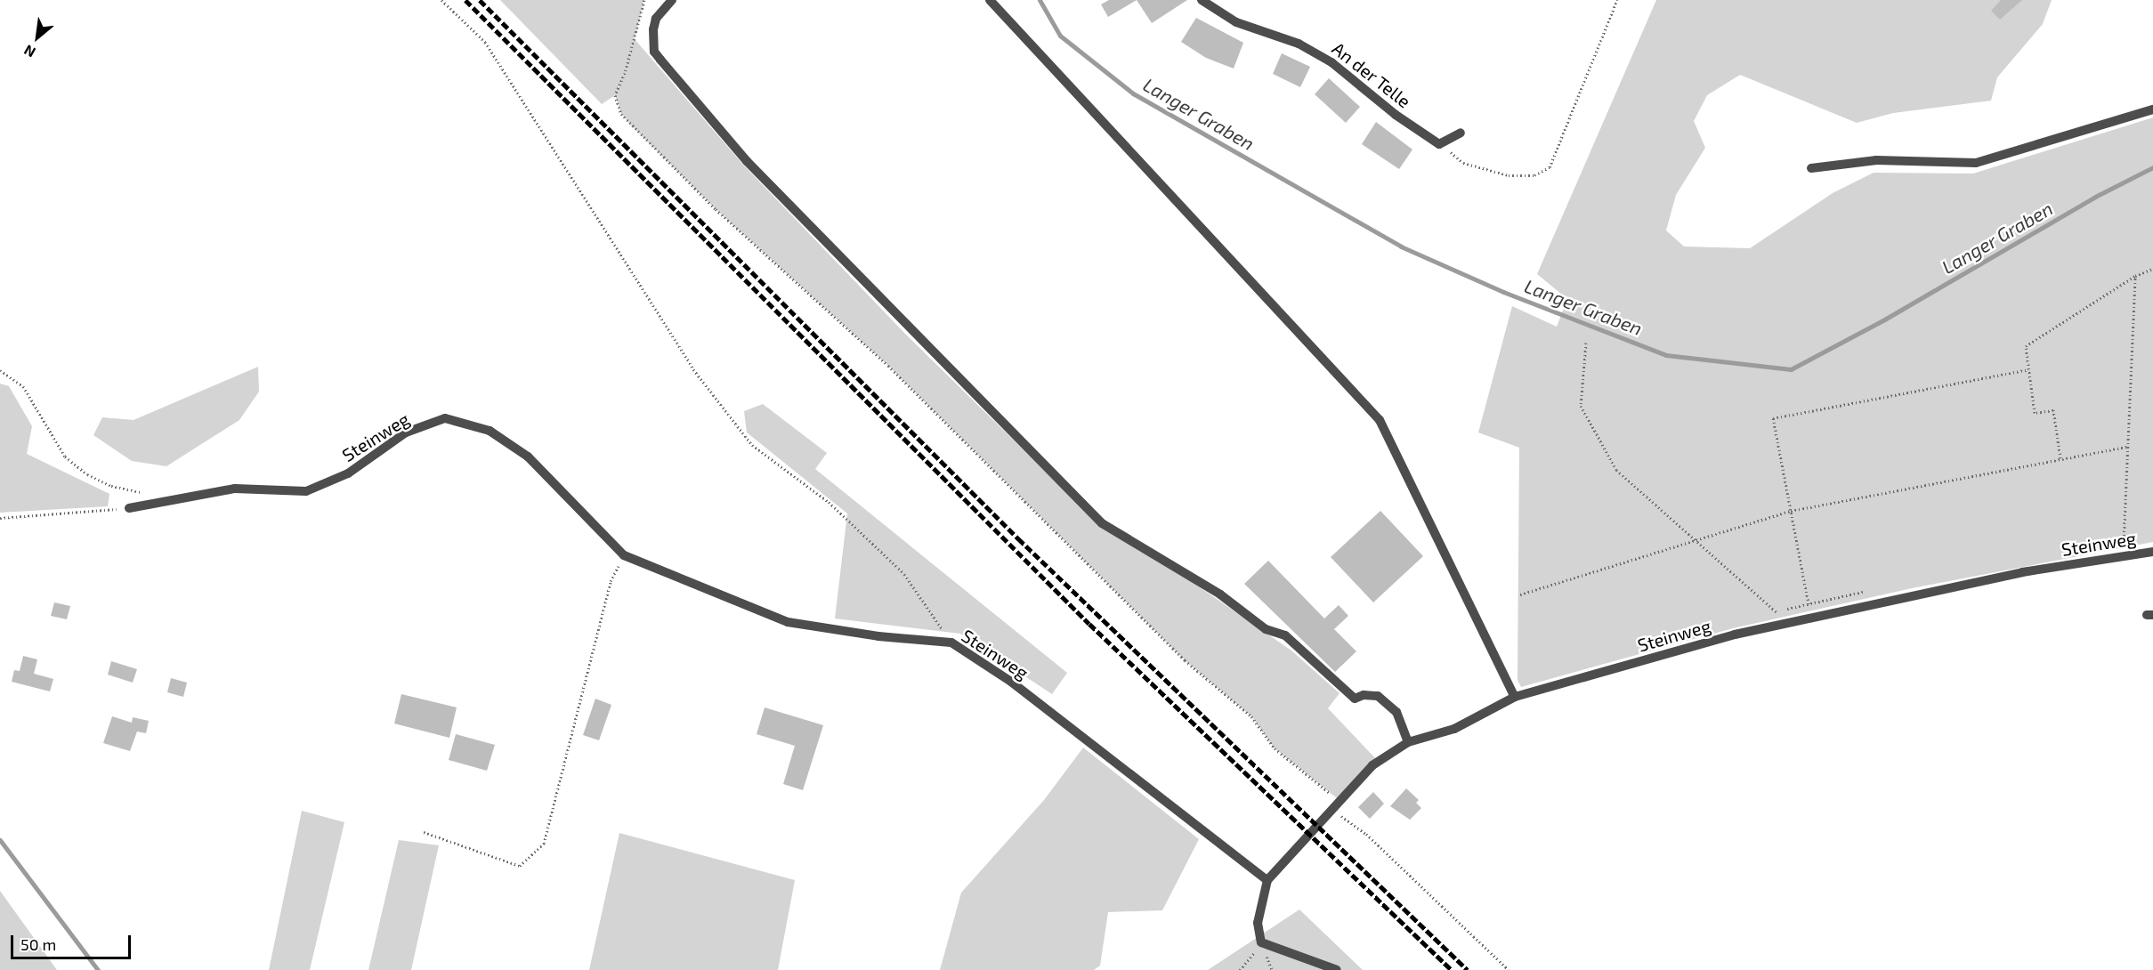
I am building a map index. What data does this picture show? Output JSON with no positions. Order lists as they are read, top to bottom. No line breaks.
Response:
{"streets":{"street":["An der Telle","Steinweg"]},"water":["Langer Graben"],"scale_bar":"50 m","north":"bottom left"}
